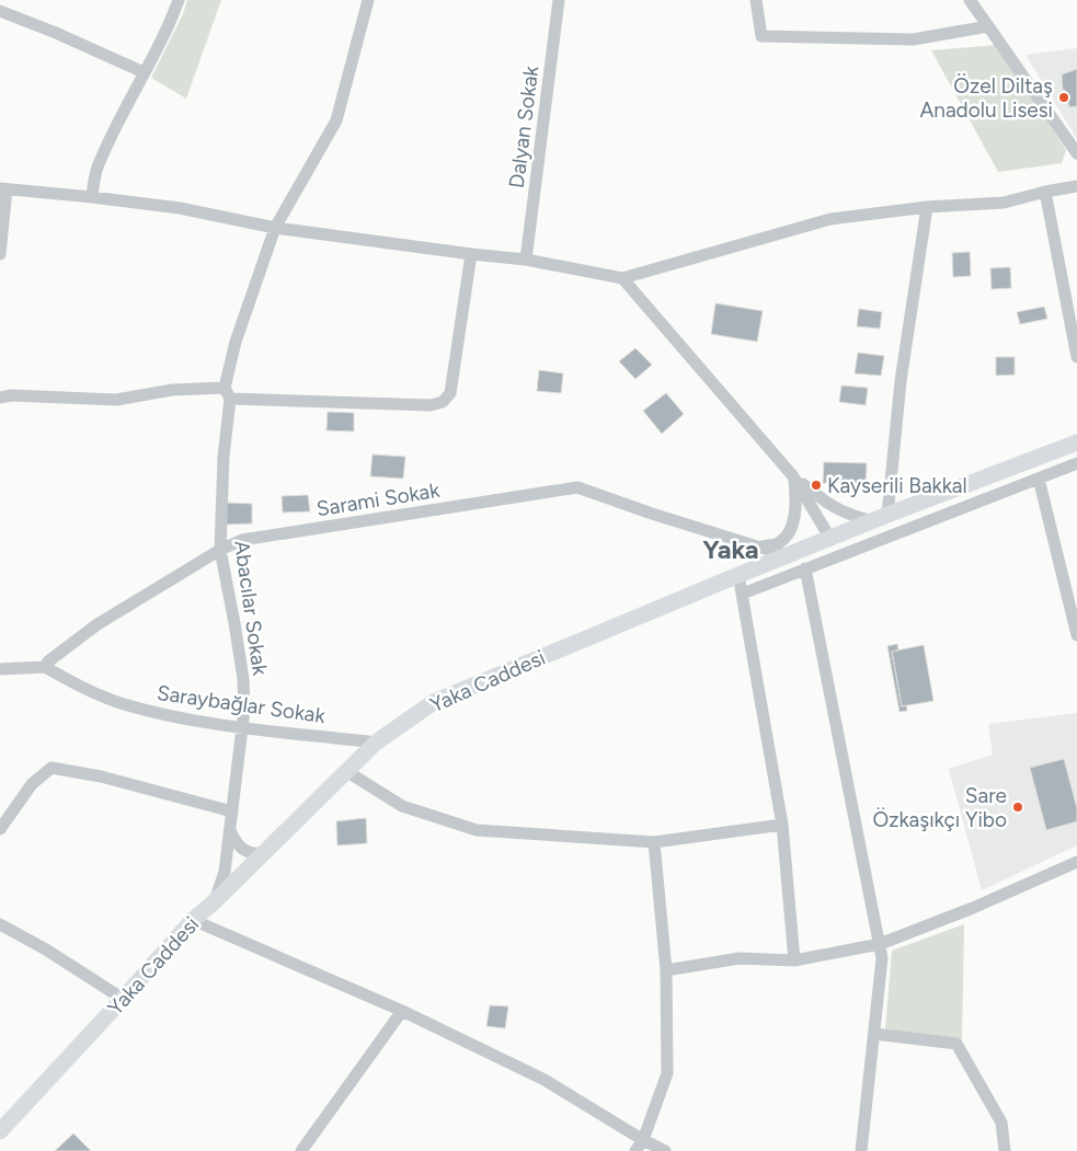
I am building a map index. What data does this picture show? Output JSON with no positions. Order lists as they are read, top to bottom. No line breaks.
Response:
{"streets":{"street":["Dalyan Sokak","Sarami Sokak","Abacılar Sokak","Yaka Caddesi","Saraybağlar Sokak"]},"crossings":[["Sarami Sokak","Abacılar Sokak"],["Sarami Sokak","Yaka Caddesi"],["Sarami Sokak","Saraybağlar Sokak"],["Abacılar Sokak","Yaka Caddesi"],["Abacılar Sokak","Saraybağlar Sokak"],["Yaka Caddesi","Saraybağlar Sokak"]],"districts":["Yaka"],"places":["Özel Diltaş Anadolu Lisesi","Kayserili Bakkal","Sare Özkaşıkçı Yibo"]}
